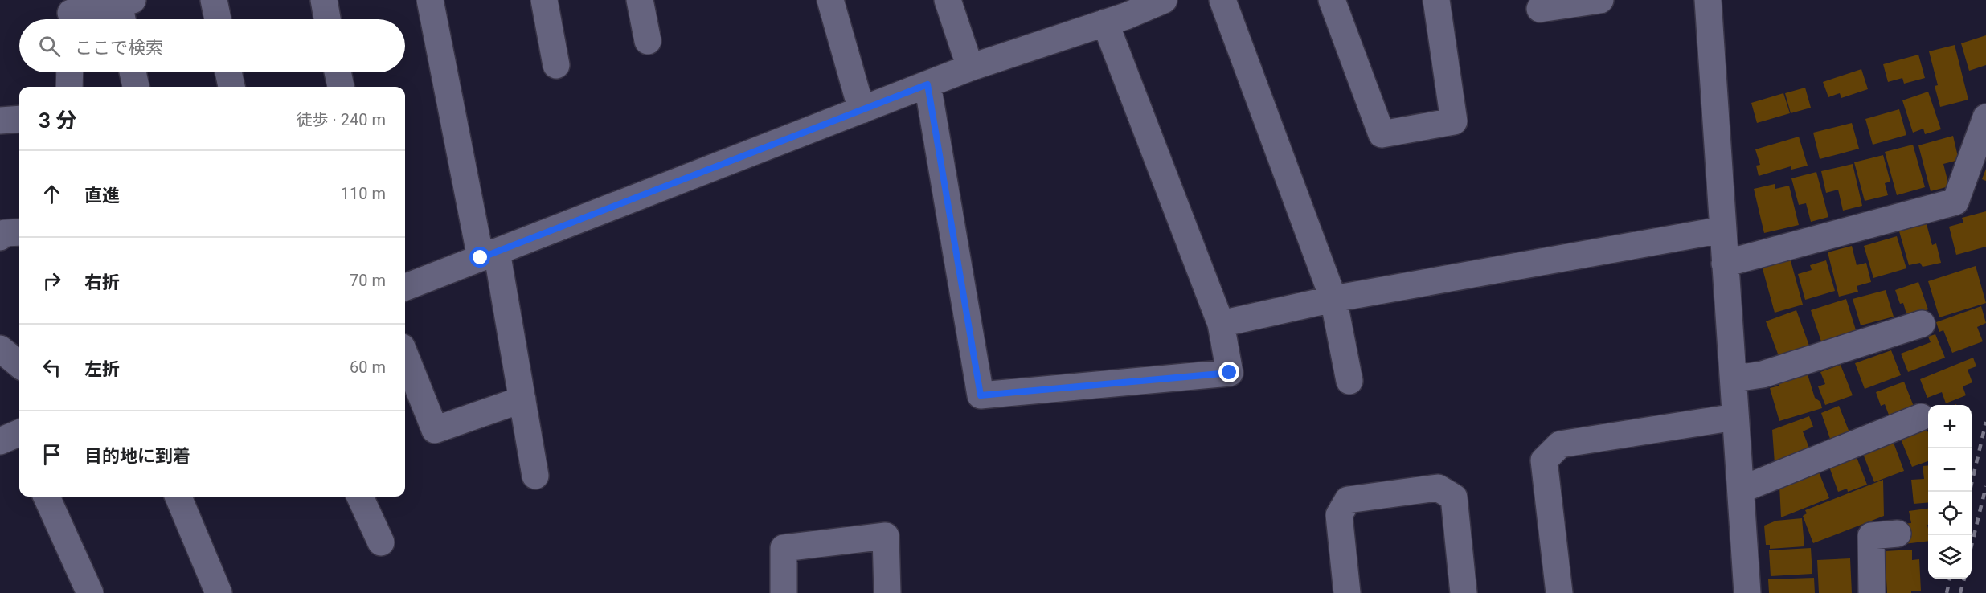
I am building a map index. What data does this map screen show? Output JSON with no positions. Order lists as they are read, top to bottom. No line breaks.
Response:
{"page":{"search":"ここで検索","heading":["3 分","徒歩 · 240 m"],"list":[["直進","110 m"],["右折","70 m"],["左折","60 m"],"目的地に到着"],"map_buttons":["+","−"]}}
